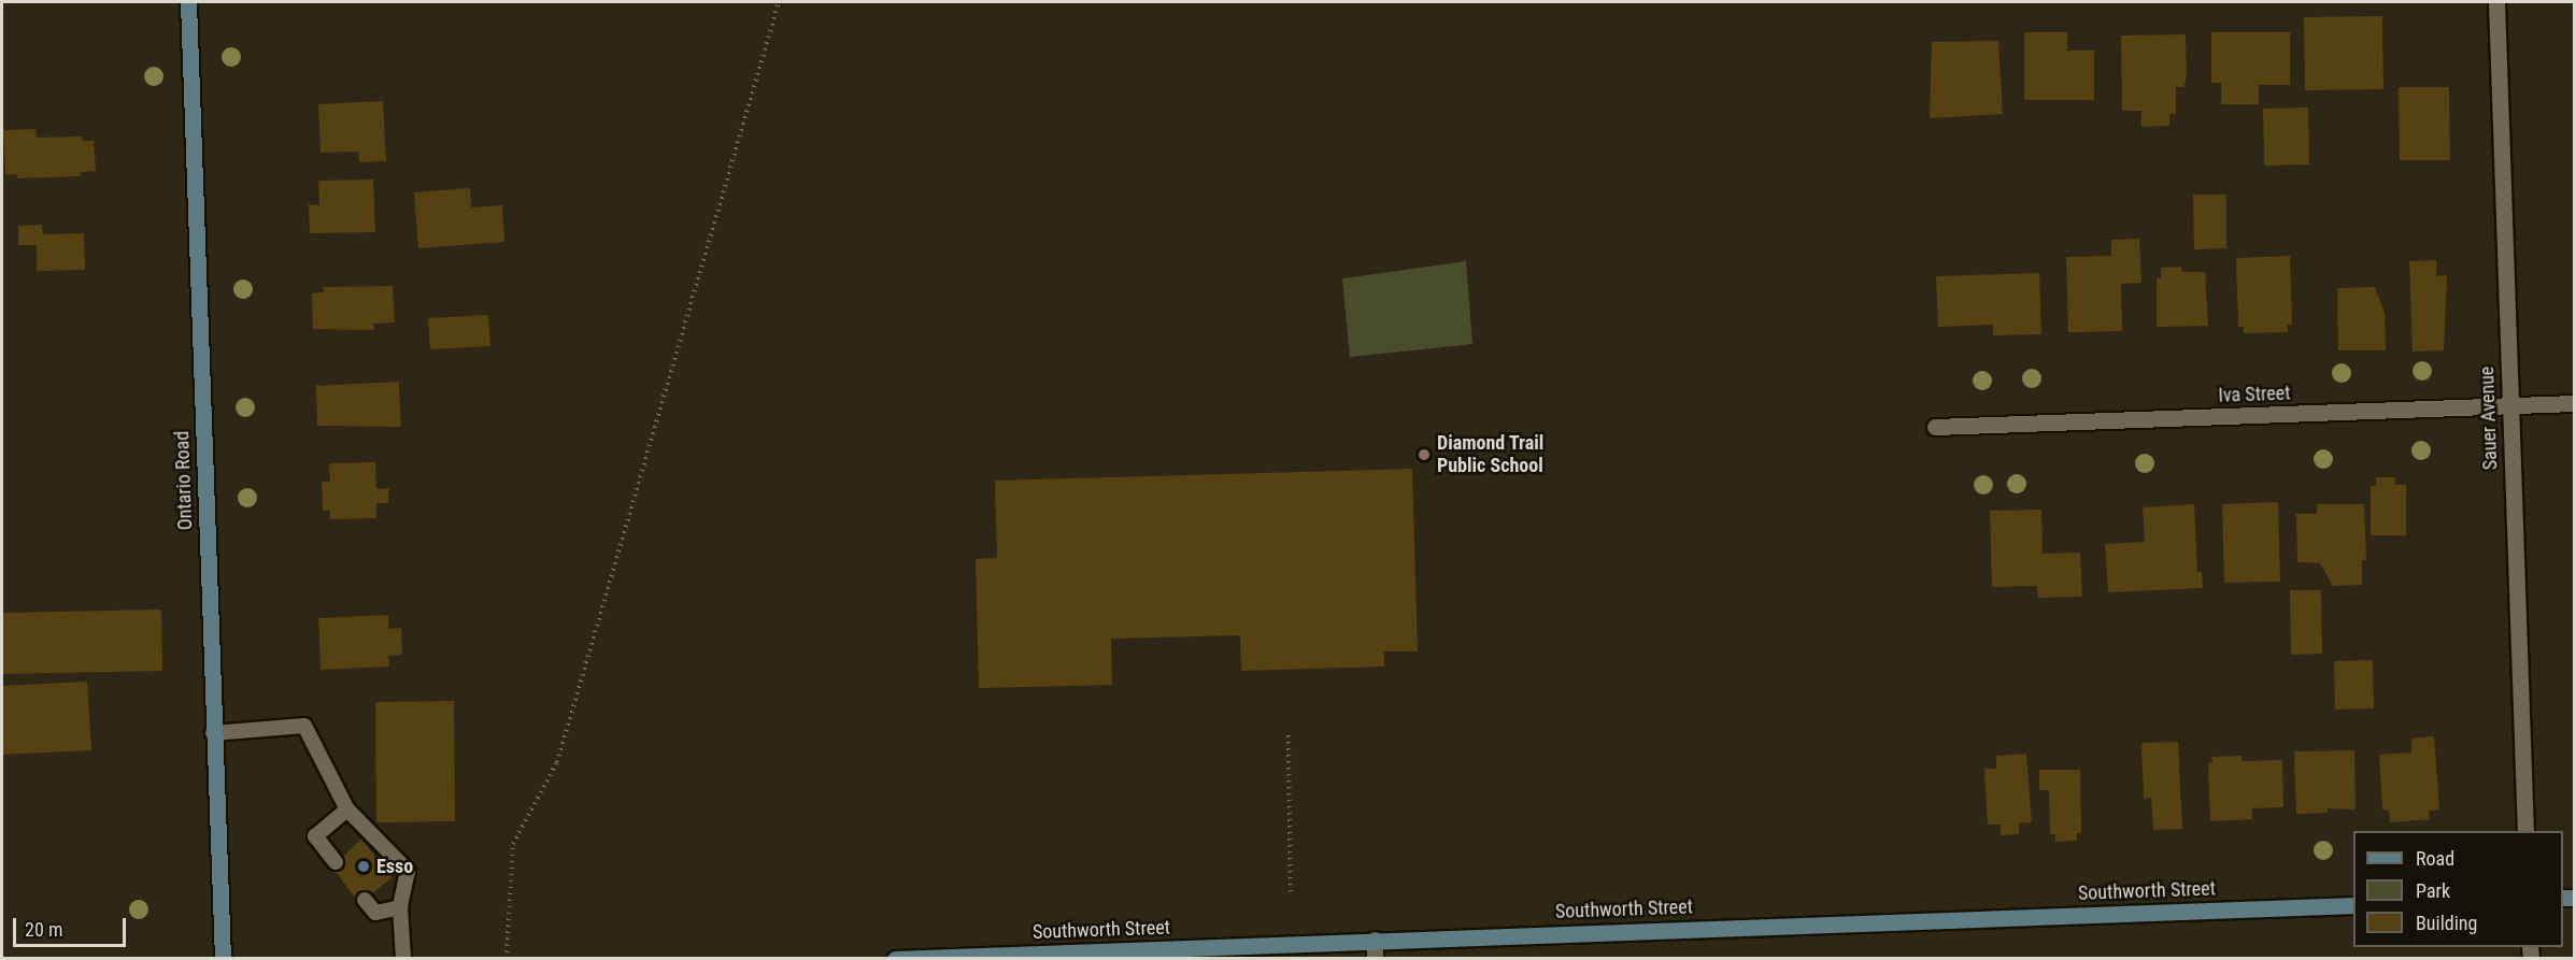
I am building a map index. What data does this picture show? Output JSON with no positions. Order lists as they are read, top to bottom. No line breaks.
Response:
{"streets":{"main road":["Ontario Road","Southworth Street"],"street":["Iva Street","Sauer Avenue"]},"crossings":[["Iva Street","Sauer Avenue"]],"places":["Diamond Trail Public School","Esso"],"legend":["Road","Park","Building"],"scale_bar":"20 m"}
